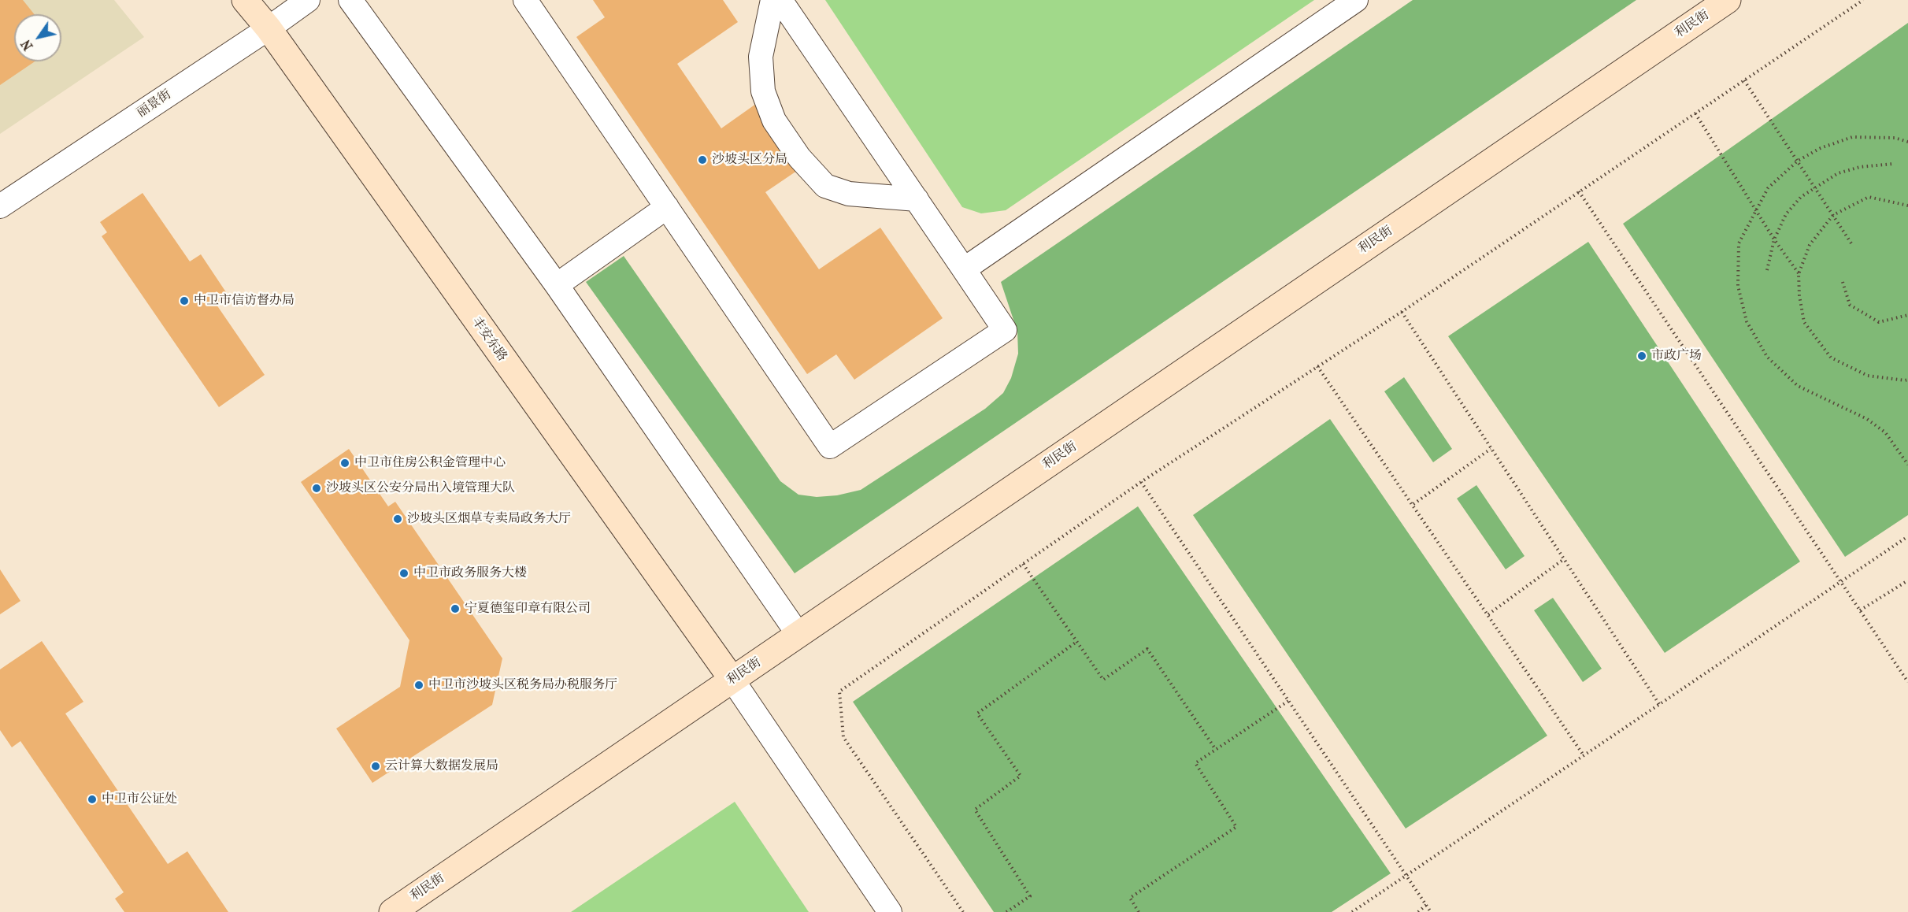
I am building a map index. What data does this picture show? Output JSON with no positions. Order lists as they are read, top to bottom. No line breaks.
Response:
{"streets":{"street":["利民街","丽景街","丰安东路"]},"crossings":[["利民街","丰安东路"],["丽景街","丰安东路"]],"places":["沙坡头区分局","中卫市信访督办局","市政广场","中卫市住房公积金管理中心","沙坡头区公安分局出入境管理大队","沙坡头区烟草专卖局政务大厅","中卫市政务服务大楼","宁夏德玺印章有限公司","中卫市沙坡头区税务局办税服务厅","云计算大数据发展局","中卫市公证处"],"north":"bottom left"}
